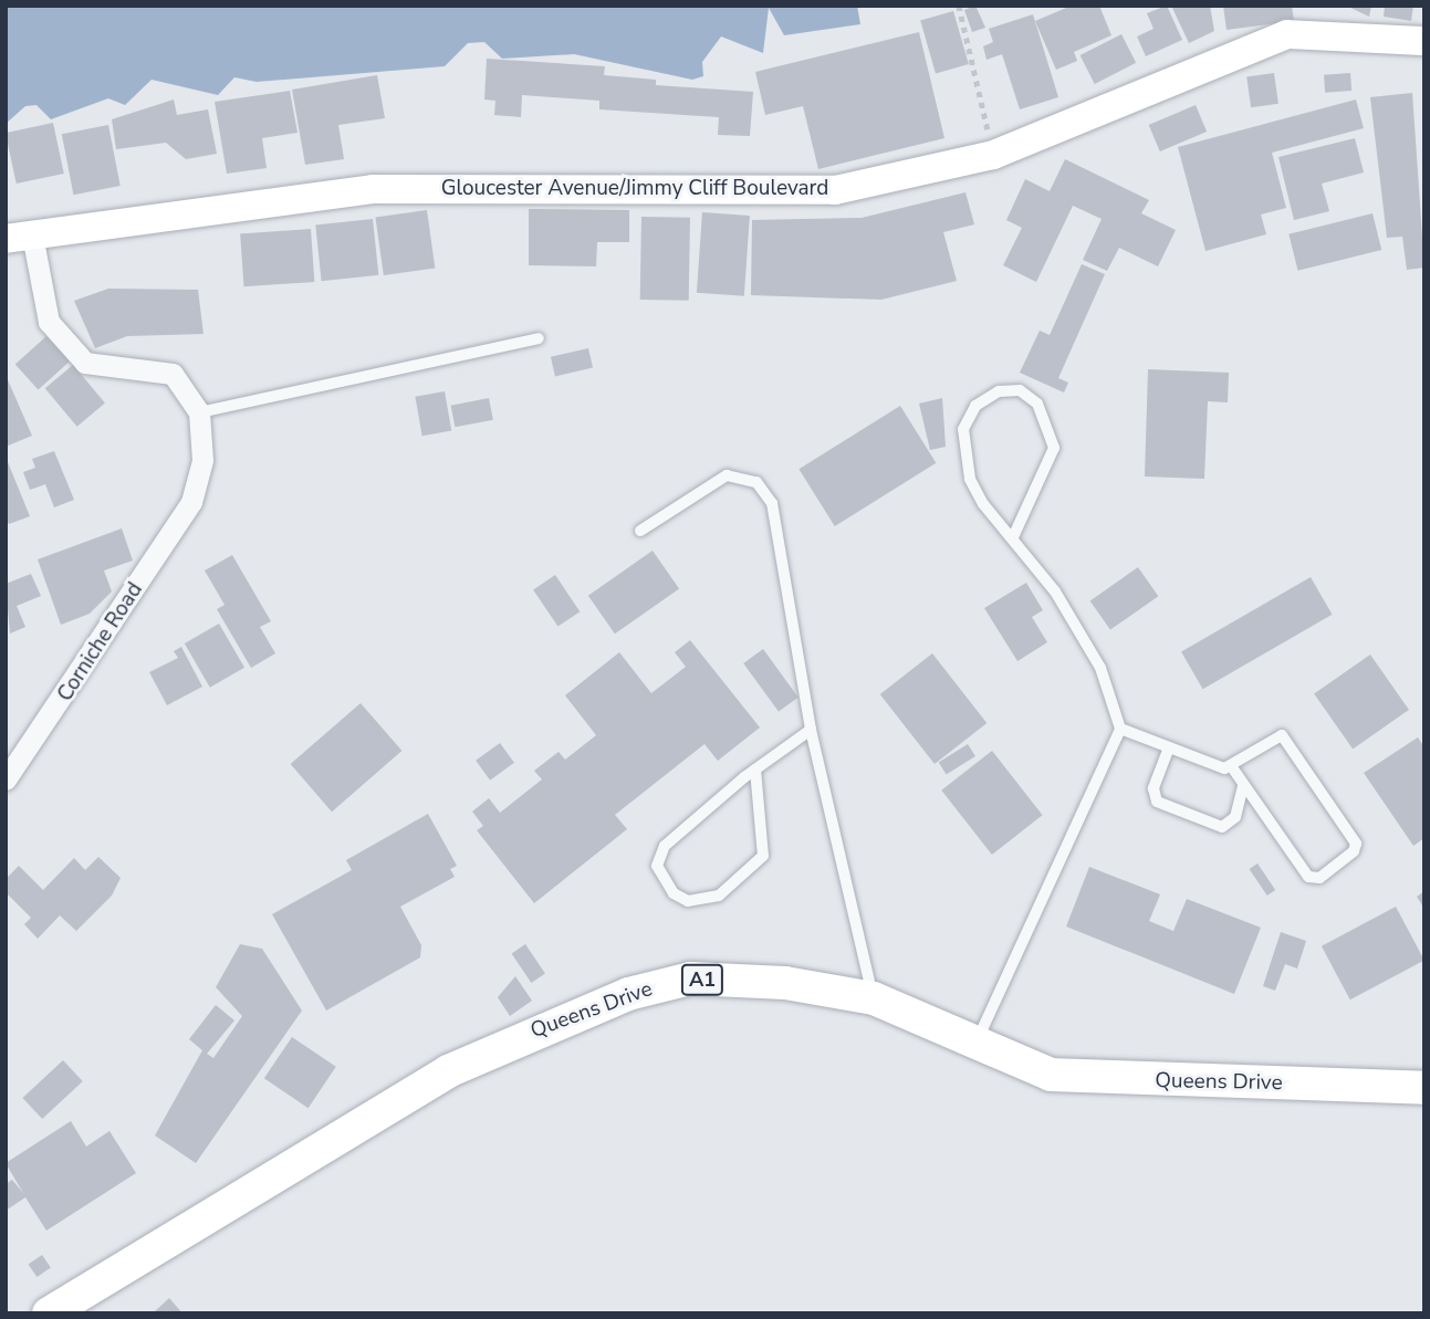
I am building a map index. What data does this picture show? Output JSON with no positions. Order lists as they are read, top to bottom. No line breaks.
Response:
{"streets":{"main road":["Gloucester Avenue/Jimmy Cliff Boulevard","A1","Queens Drive"],"street":["Corniche Road"]}}
